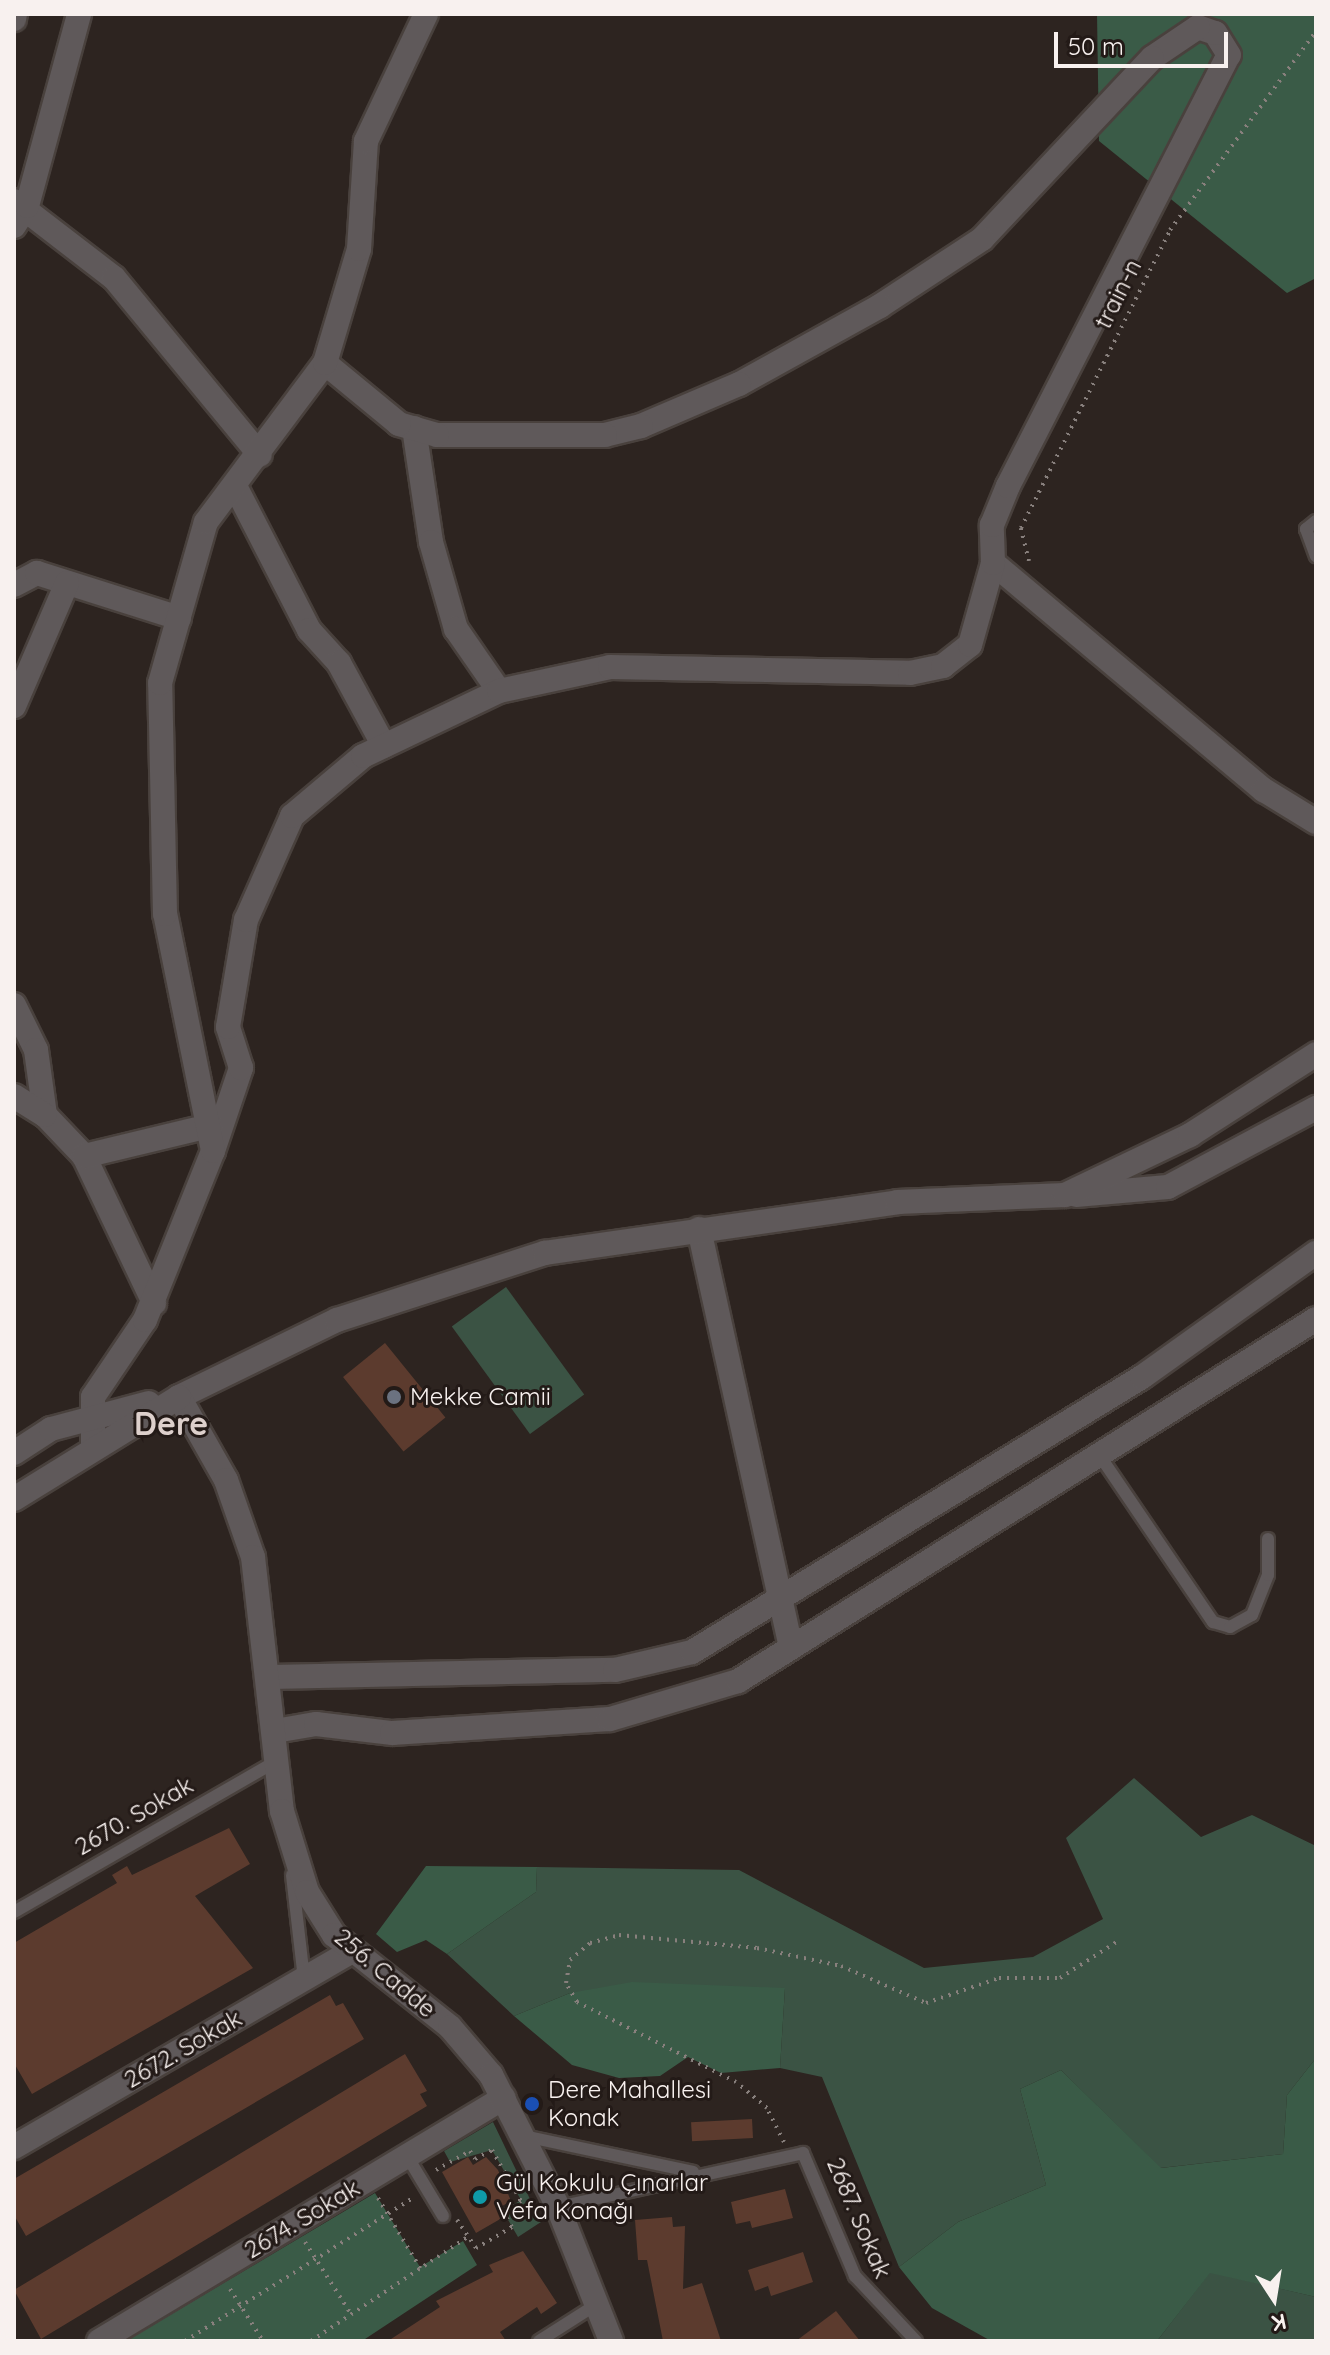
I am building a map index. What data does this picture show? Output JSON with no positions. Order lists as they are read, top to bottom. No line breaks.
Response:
{"streets":{"street":["256. Cadde","2672. Sokak","2674. Sokak"],"lane":["2670. Sokak","2687. Sokak"],"path":["train-n"]},"crossings":[["2670. Sokak","256. Cadde"],["256. Cadde","2672. Sokak"],["256. Cadde","2687. Sokak"],["256. Cadde","2674. Sokak"]],"districts":["Dere"],"places":["Mekke Camii","Dere Mahallesi Konak","Gül Kokulu Çınarlar Vefa Konağı"],"scale_bar":"50 m","north":"bottom"}
